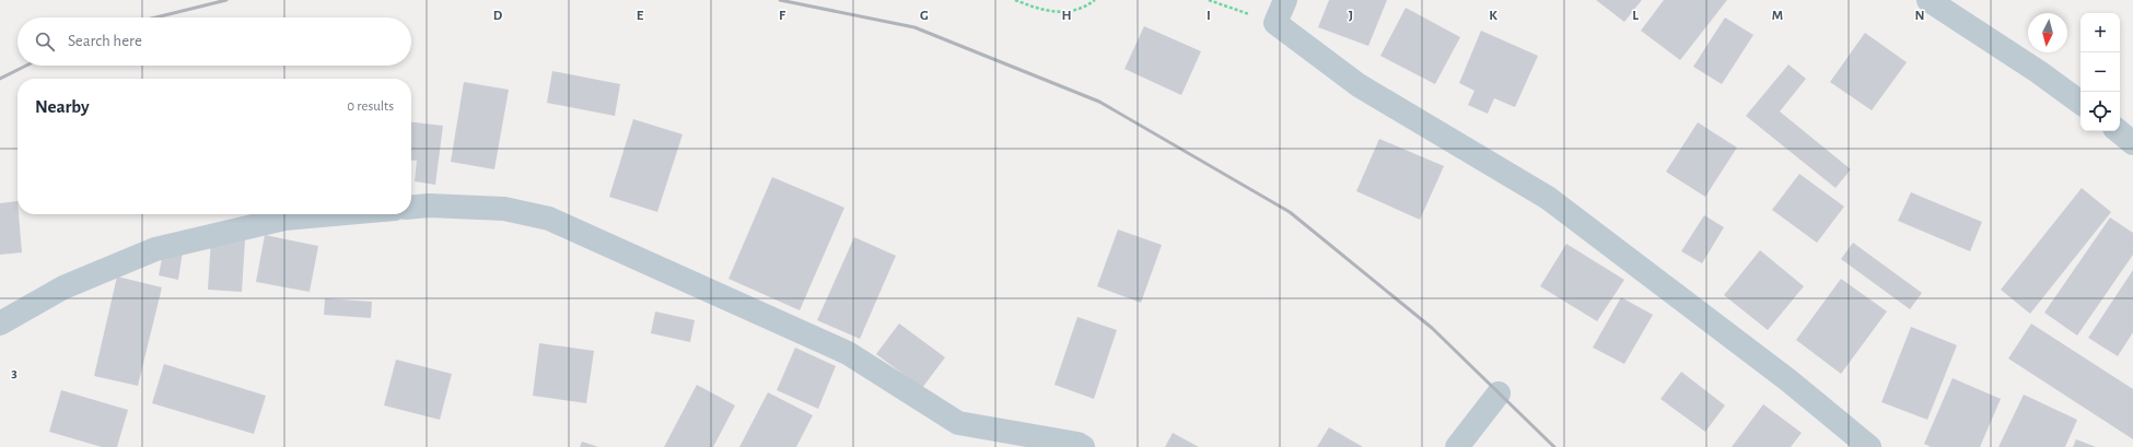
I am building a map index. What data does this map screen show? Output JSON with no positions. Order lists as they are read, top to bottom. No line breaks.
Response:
{"north":"bottom","page":{"map_buttons":["+","−"],"search":"Search here","heading":["Nearby","0 results"]},"grid":{"columns":["D","E","F","G","H","I","J","K","L","M","N"],"rows":["3"]}}
